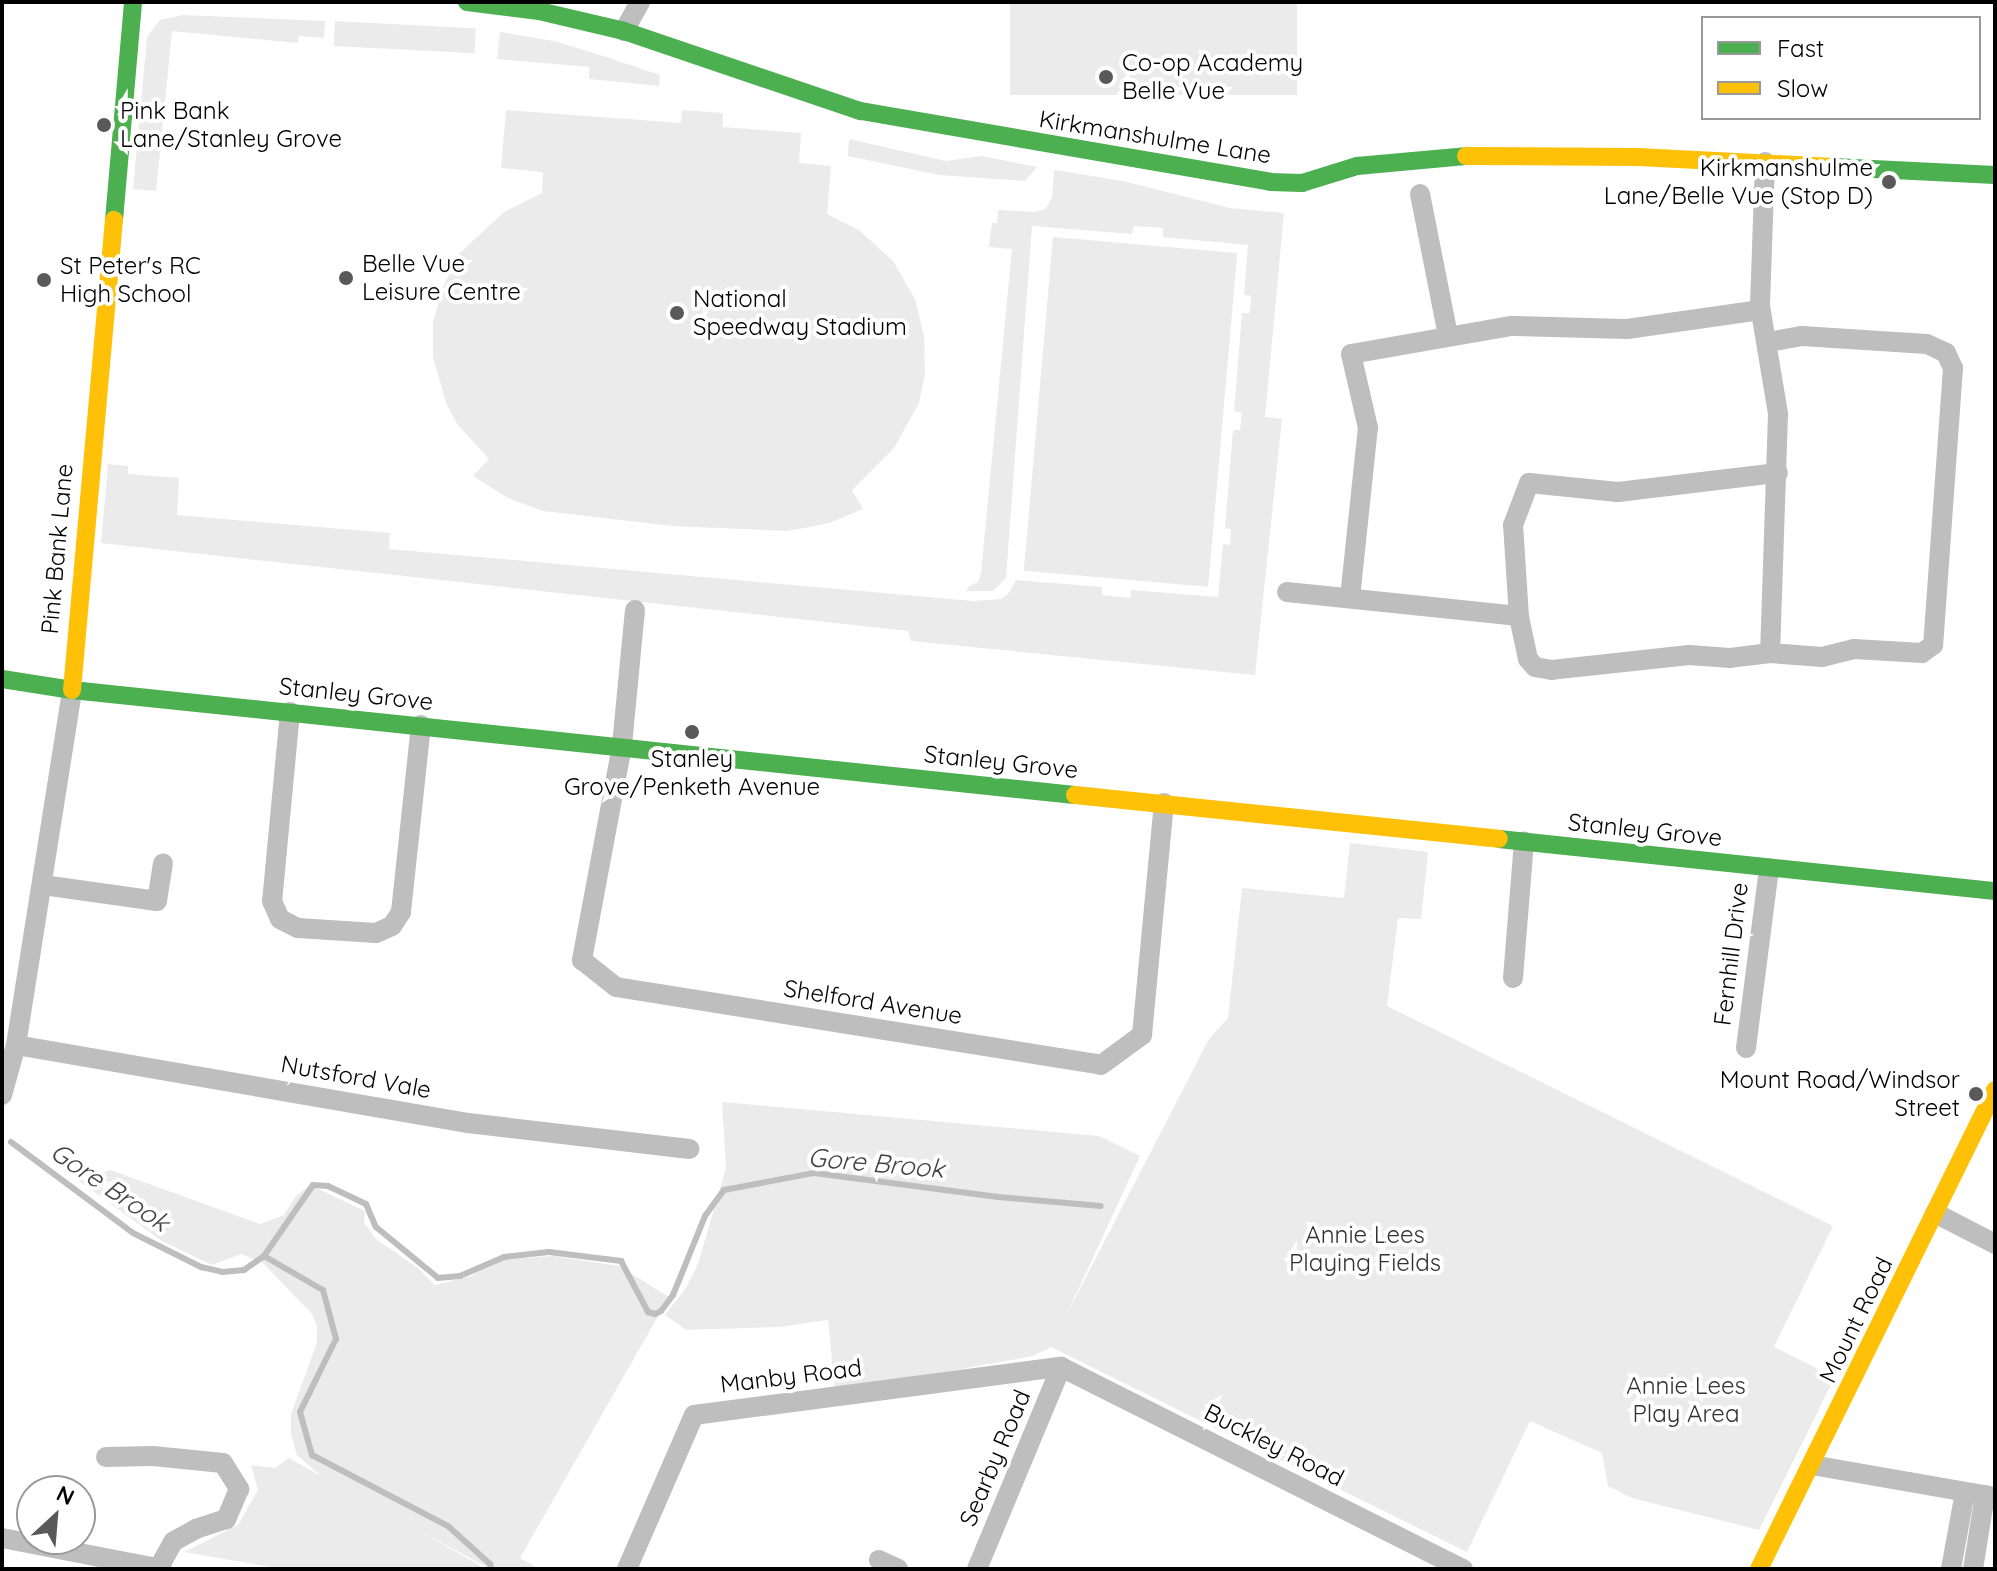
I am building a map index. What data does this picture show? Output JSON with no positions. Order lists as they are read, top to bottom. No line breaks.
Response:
{"streets":{"street":["Kirkmanshulme Lane","Pink Bank Lane","Stanley Grove","Fernhill Drive","Shelford Avenue","Nutsford Vale","Mount Road","Manby Road","Buckley Road","Searby Road"]},"crossings":[["Pink Bank Lane","Stanley Grove"],["Pink Bank Lane","Nutsford Vale"],["Stanley Grove","Fernhill Drive"],["Stanley Grove","Shelford Avenue"],["Manby Road","Buckley Road"],["Manby Road","Searby Road"],["Buckley Road","Searby Road"]],"water":["Gore Brook"],"parks":["Annie Lees Playing Fields","Annie Lees Play Area"],"places":["Co-op Academy Belle Vue","Pink Bank Lane/Stanley Grove","Kirkmanshulme Lane/Belle Vue (Stop D)","Belle Vue Leisure Centre","St Peter's RC High School","National Speedway Stadium","Stanley Grove/Penketh Avenue","Mount Road/Windsor Street"],"legend":["Fast","Slow"],"north":"top right"}
